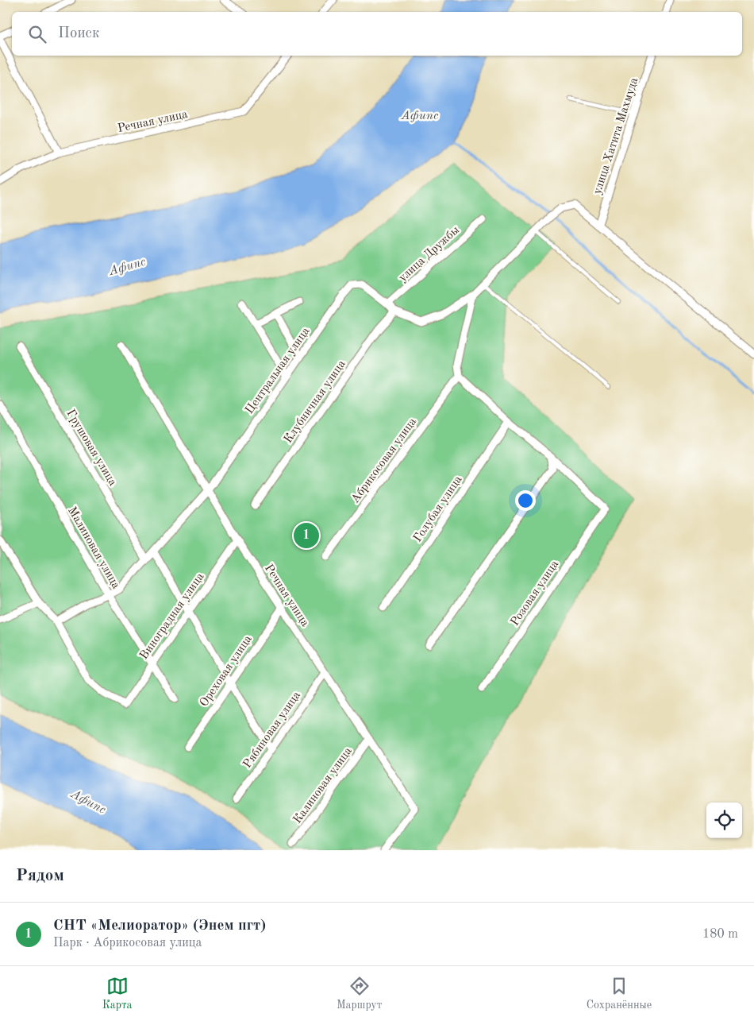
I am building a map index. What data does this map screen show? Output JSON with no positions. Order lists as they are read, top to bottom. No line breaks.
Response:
{"streets":{"street":["Речная улица","улица Хатита Махмуда","улица Дружбы","Центральная улица","Клубничная улица","Грушовая улица","Абрикосовая улица","Голубая улица","Малиновая улица","Розовая улица","Виноградная улица","Ореховая улица","Рябиновая улица","Калиновая улица"]},"crossings":[["Речная улица","Центральная улица"],["Речная улица","Виноградная улица"],["Речная улица","Ореховая улица"],["Речная улица","Рябиновая улица"],["Речная улица","Калиновая улица"],["улица Хатита Махмуда","Центральная улица"],["улица Дружбы","Центральная улица"],["Центральная улица","Клубничная улица"],["Центральная улица","Грушовая улица"],["Центральная улица","Малиновая улица"],["Центральная улица","Виноградная улица"],["Малиновая улица","Виноградная улица"]],"water":["Афипс"],"page":{"search":"Поиск","pins":"1","heading":"Рядом","list":[{"mark":"1","name":"СНТ «Мелиоратор» (Энем пгт)","note":"Парк · Абрикосовая улица","value":"180 m"}],"nav":["Карта","Маршрут","Сохранённые"]}}
